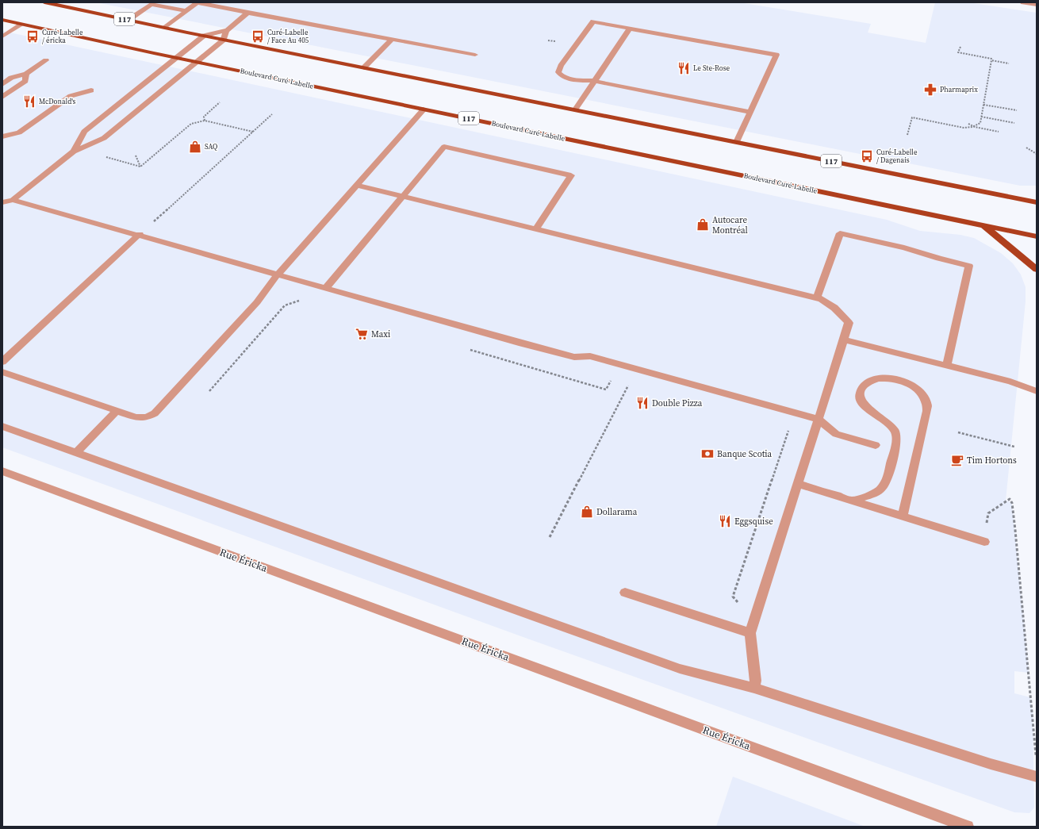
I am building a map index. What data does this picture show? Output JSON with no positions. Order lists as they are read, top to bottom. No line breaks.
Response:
{"streets":{"main road":["117","Boulevard Curé-Labelle"],"street":["Rue Éricka"]},"places":{"bus stop":["Curé-Labelle / éricka","Curé-Labelle / Face Au 405","Curé-Labelle / Dagenais"],"restaurant":["Le Ste-Rose","McDonald's","Double Pizza","Eggsquise"],"pharmacy":["Pharmaprix"],"shop":["SAQ","Autocare Montréal","Dollarama"],"supermarket":["Maxi"],"bank":["Banque Scotia"],"cafe":["Tim Hortons"]}}
